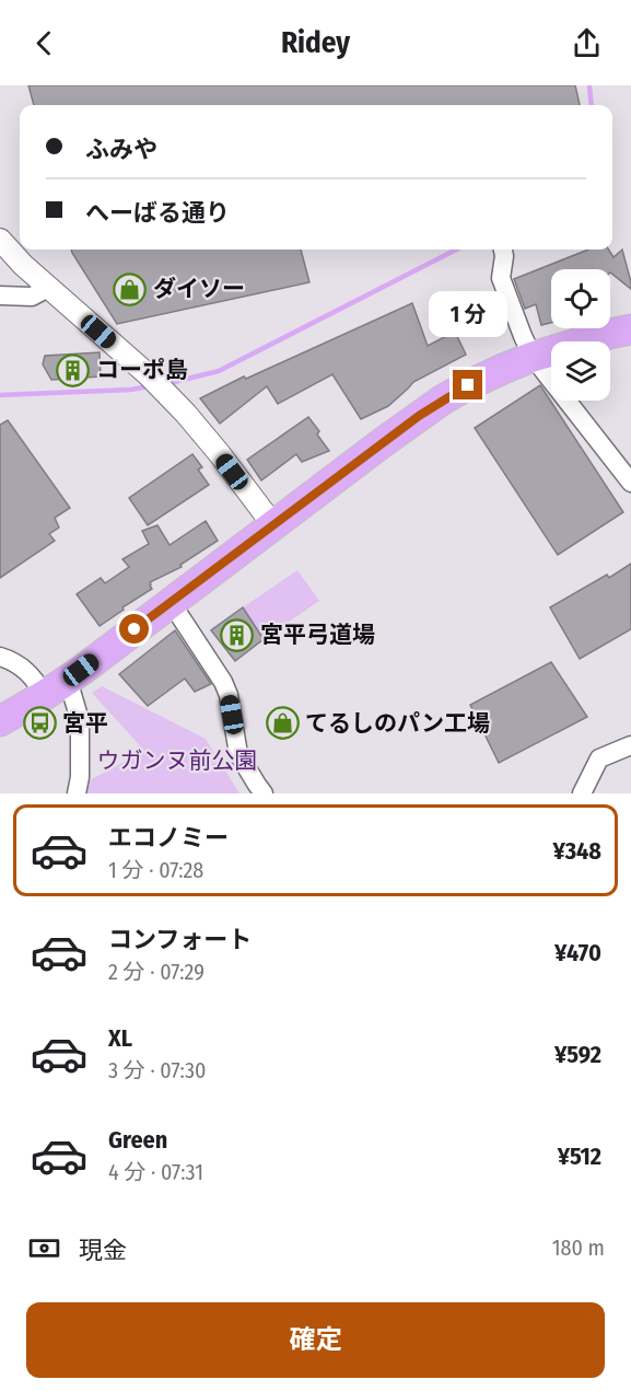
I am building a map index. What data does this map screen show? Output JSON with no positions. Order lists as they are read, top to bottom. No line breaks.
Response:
{"parks":["ウガンヌ前公園"],"places":{"shop":["ダイソー","てるしのパン工場"],"building":["コーポ島","宮平弓道場"],"bus stop":["宮平"]},"page":{"header":"Ridey","banner":["ふみや","へーばる通り"],"bubble":"1 分","list":[{"name":"エコノミー","note":"1 分 · 07:28","value":"¥348"},{"name":"コンフォート","note":"2 分 · 07:29","value":"¥470"},{"name":"XL","note":"3 分 · 07:30","value":"¥592"},{"name":"Green","note":"4 分 · 07:31","value":"¥512"}],"pay":["現金","180 m"],"buttons":"確定"}}
